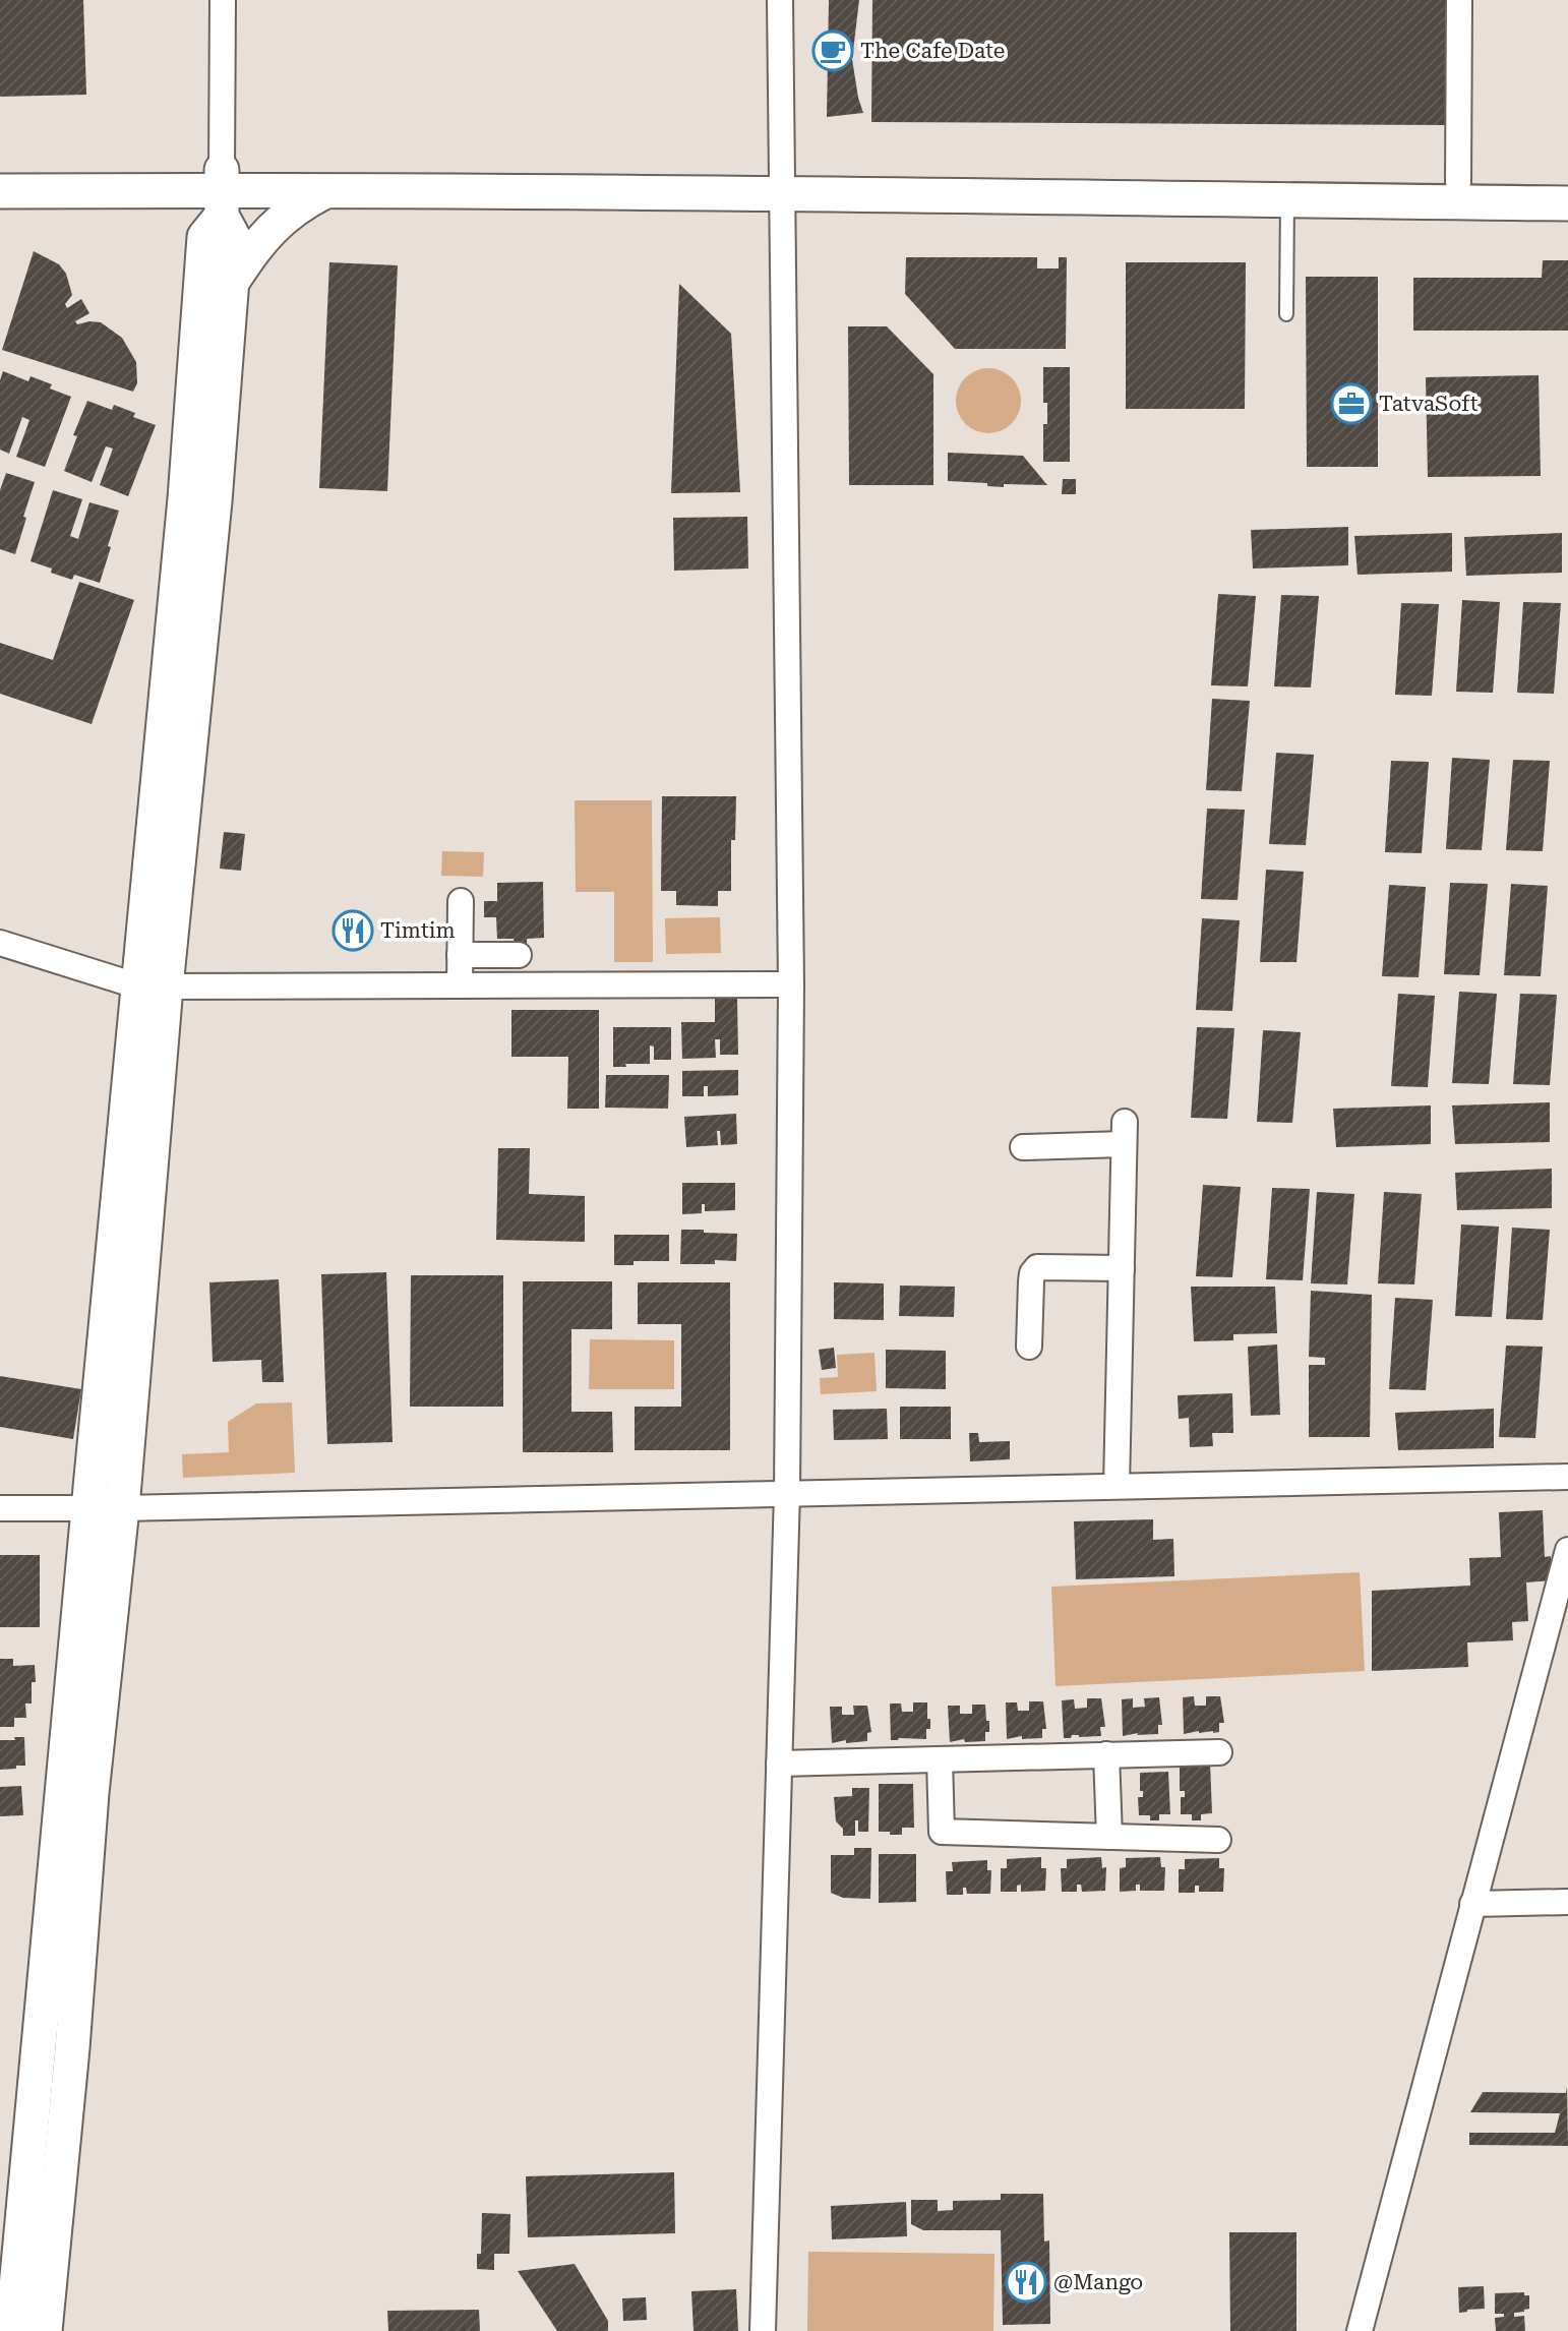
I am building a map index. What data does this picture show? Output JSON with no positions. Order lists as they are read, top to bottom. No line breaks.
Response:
{"places":{"cafe":["The Cafe Date"],"office":["TatvaSoft"],"restaurant":["Timtim","@Mango"]}}
